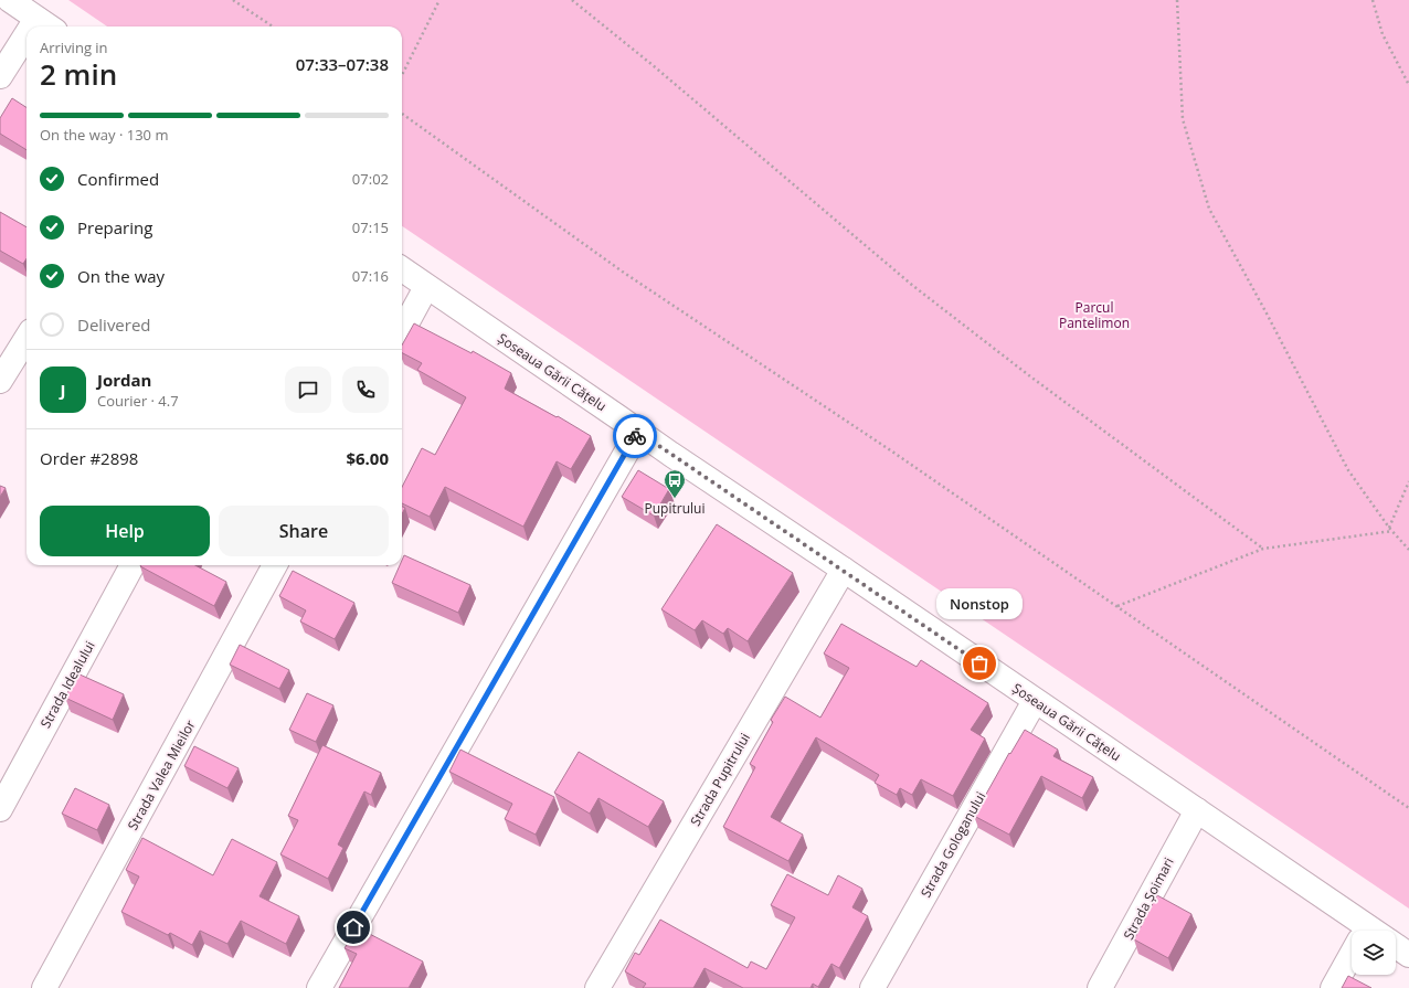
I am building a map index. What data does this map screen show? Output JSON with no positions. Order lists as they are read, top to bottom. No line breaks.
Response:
{"streets":{"street":["Șoseaua Gării Cățelu","Strada Idealului","Strada Valea Mieilor","Strada Pupitrului","Strada Gologanului","Strada Șoimari"]},"crossings":[["Șoseaua Gării Cățelu","Strada Pupitrului"],["Șoseaua Gării Cățelu","Strada Gologanului"],["Șoseaua Gării Cățelu","Strada Șoimari"]],"parks":["Parcul Pantelimon"],"places":{"bus stop":["Pupitrului"],"other":["Nonstop"]},"page":{"heading":["2 min","Arriving in","07:33–07:38"],"panel":["Jordan","Courier · 4.7","Order #2898","$6.00"],"bar":"On the way · 130 m","list":[["Confirmed","07:02"],["Preparing","07:15"],["On the way","07:16"],"Delivered"],"round":"J","buttons":["Help","Share"],"bubble":"Nonstop"}}
